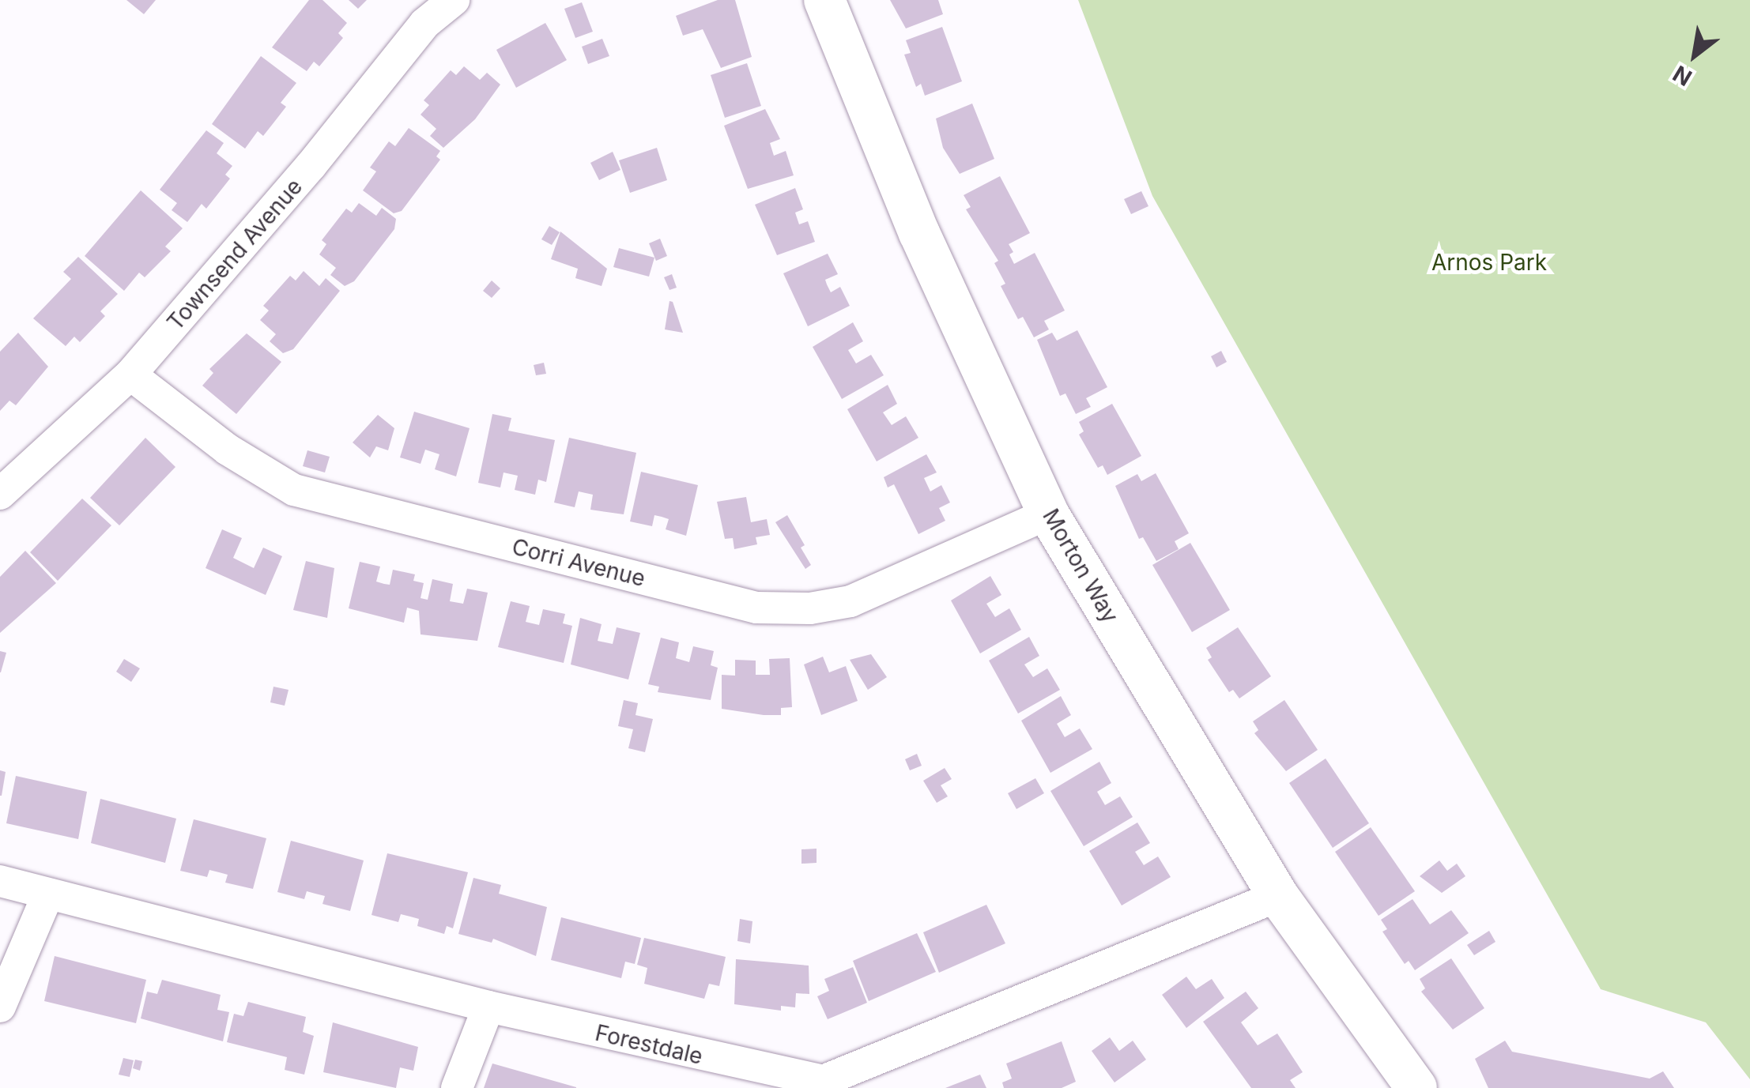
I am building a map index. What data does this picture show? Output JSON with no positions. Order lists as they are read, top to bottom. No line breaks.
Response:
{"streets":{"street":["Townsend Avenue","Corri Avenue","Morton Way","Forestdale"]},"crossings":[["Townsend Avenue","Corri Avenue"],["Corri Avenue","Morton Way"],["Morton Way","Forestdale"]],"parks":["Arnos Park"],"north":"bottom left"}
